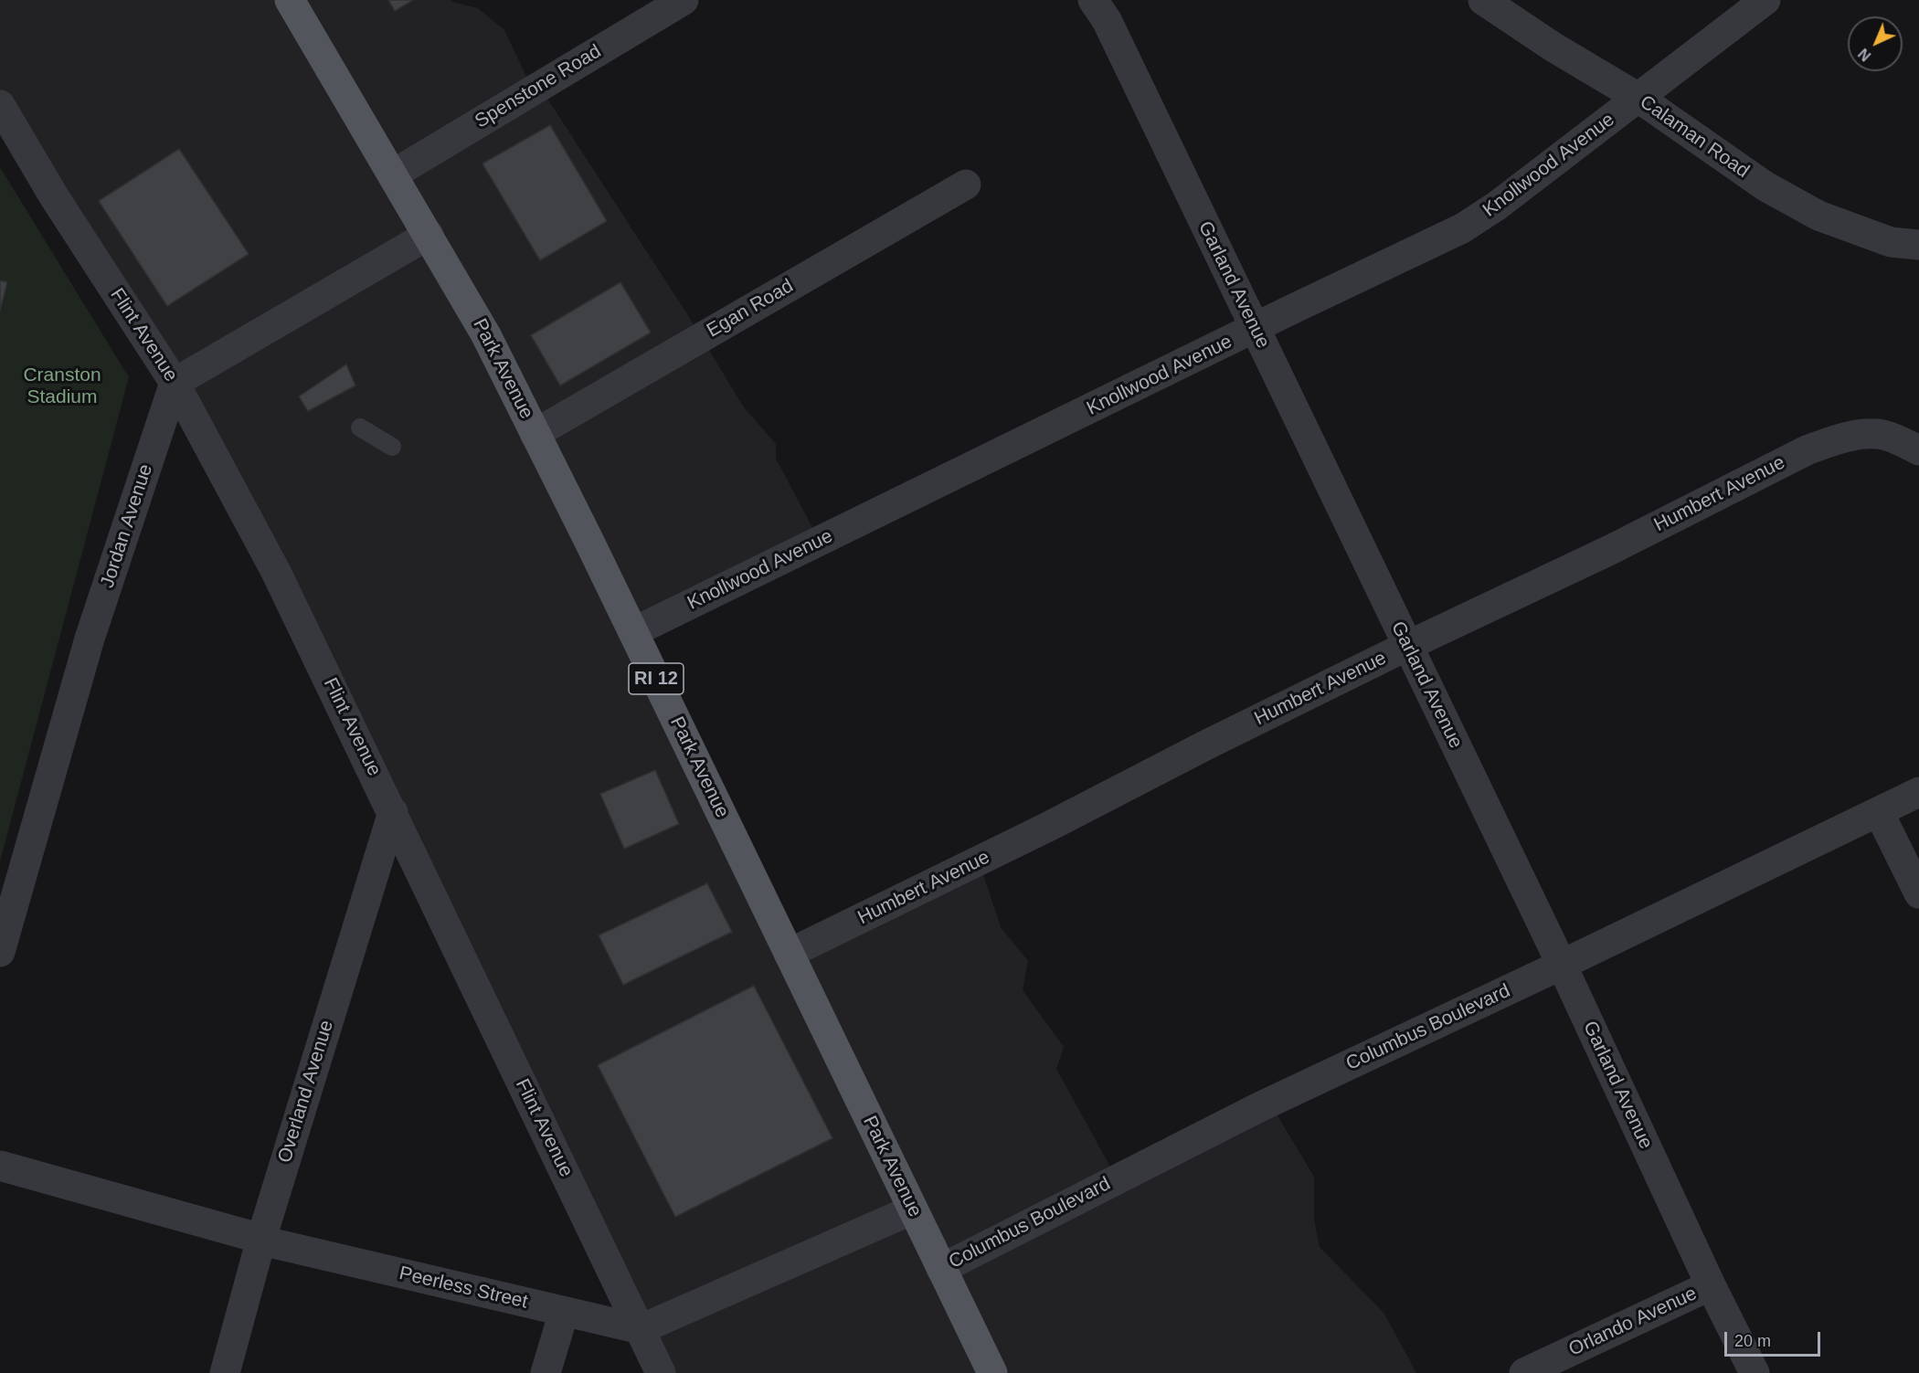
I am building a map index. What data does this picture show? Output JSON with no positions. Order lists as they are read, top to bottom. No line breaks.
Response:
{"streets":{"main road":["Park Avenue","RI 12"],"street":["Spenstone Road","Calaman Road","Knollwood Avenue","Garland Avenue","Egan Road","Flint Avenue","Humbert Avenue","Jordan Avenue","Columbus Boulevard","Overland Avenue","Peerless Street","Orlando Avenue"]},"crossings":[["Spenstone Road","Park Avenue"],["Calaman Road","Knollwood Avenue"],["Knollwood Avenue","Garland Avenue"],["Knollwood Avenue","Park Avenue"],["Garland Avenue","Humbert Avenue"],["Garland Avenue","Columbus Boulevard"],["Garland Avenue","Orlando Avenue"],["Egan Road","Park Avenue"],["Flint Avenue","Jordan Avenue"],["Flint Avenue","Overland Avenue"],["Flint Avenue","Peerless Street"],["Park Avenue","Humbert Avenue"],["Park Avenue","Columbus Boulevard"],["Overland Avenue","Peerless Street"]],"parks":["Cranston Stadium"],"scale_bar":"20 m","north":"bottom left"}
